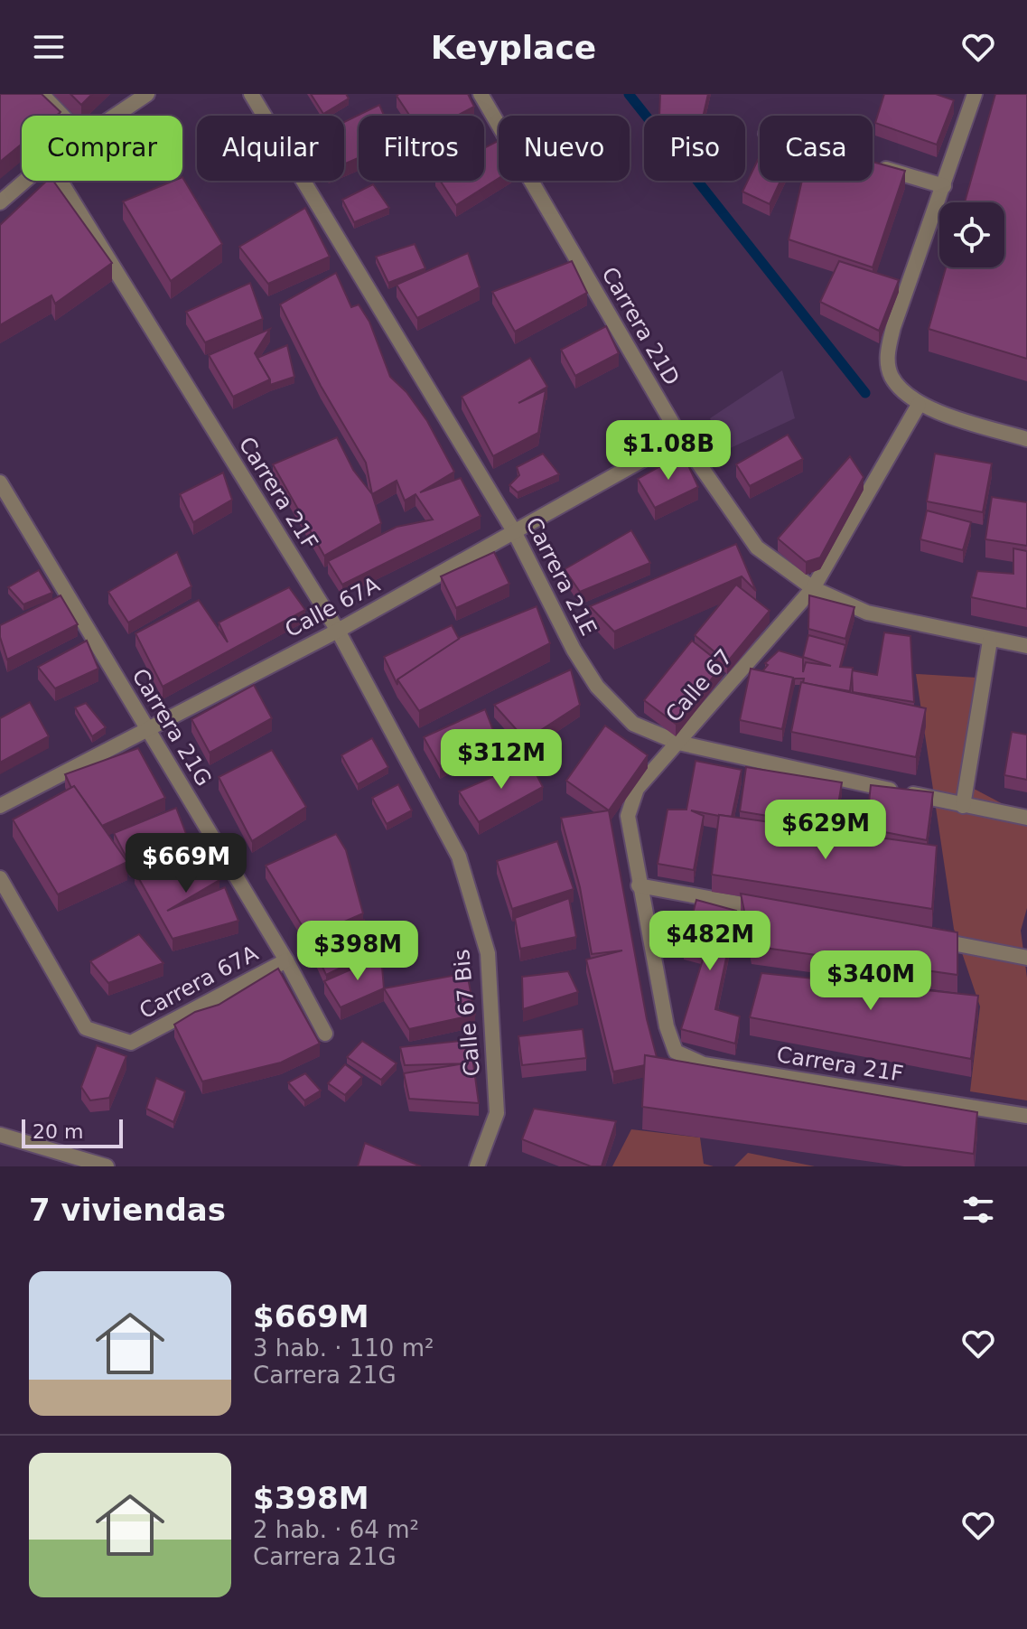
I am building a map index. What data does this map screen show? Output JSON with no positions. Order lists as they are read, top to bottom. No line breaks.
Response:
{"streets":{"street":["Carrera 21D","Carrera 21F","Carrera 21E","Calle 67A","Calle 67","Carrera 21G","Carrera 67A","Calle 67 Bis"]},"crossings":[["Carrera 21D","Calle 67A"],["Carrera 21D","Calle 67"],["Carrera 21F","Calle 67A"],["Carrera 21F","Calle 67"],["Carrera 21F","Calle 67 Bis"],["Carrera 21E","Calle 67A"],["Carrera 21E","Calle 67"],["Calle 67A","Carrera 21G"],["Carrera 21G","Carrera 67A"]],"scale_bar":"20 m","page":{"header":"Keyplace","chip":["Comprar","Alquilar","Filtros","Nuevo","Piso","Casa"],"price":["$1.08B","$312M","$629M","$669M","$482M","$398M","$340M"],"scale":"20 m","heading":"7 viviendas","list":[{"name":"$669M","note":"3 hab. · 110 m² · Carrera 21G"},{"name":"$398M","note":"2 hab. · 64 m² · Carrera 21G"}]}}
